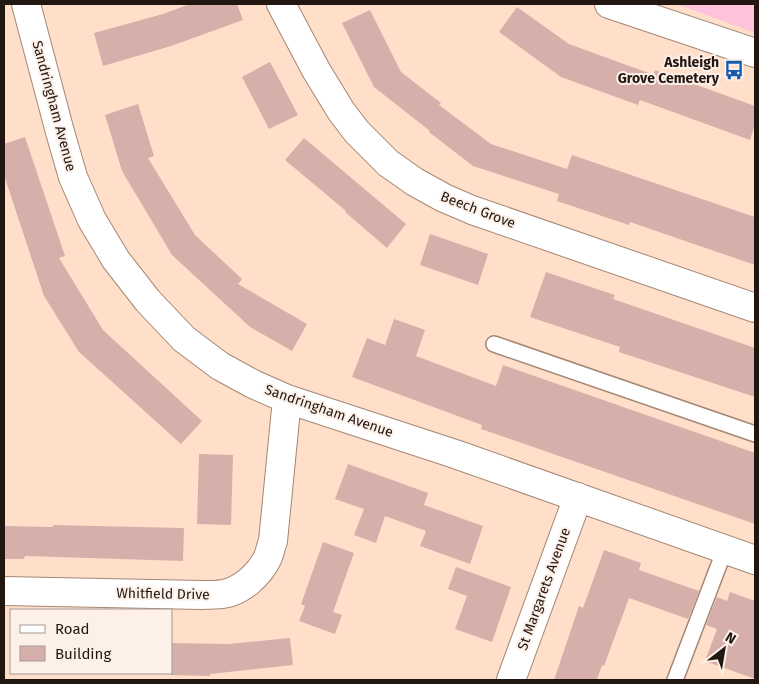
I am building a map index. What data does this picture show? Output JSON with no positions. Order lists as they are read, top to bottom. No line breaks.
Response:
{"streets":{"street":["Sandringham Avenue","Beech Grove","St Margarets Avenue","Whitfield Drive"]},"crossings":[["Sandringham Avenue","St Margarets Avenue"],["Sandringham Avenue","Whitfield Drive"]],"places":{"bus stop":["Ashleigh Grove Cemetery"]},"legend":["Road","Building"],"north":"top right"}
